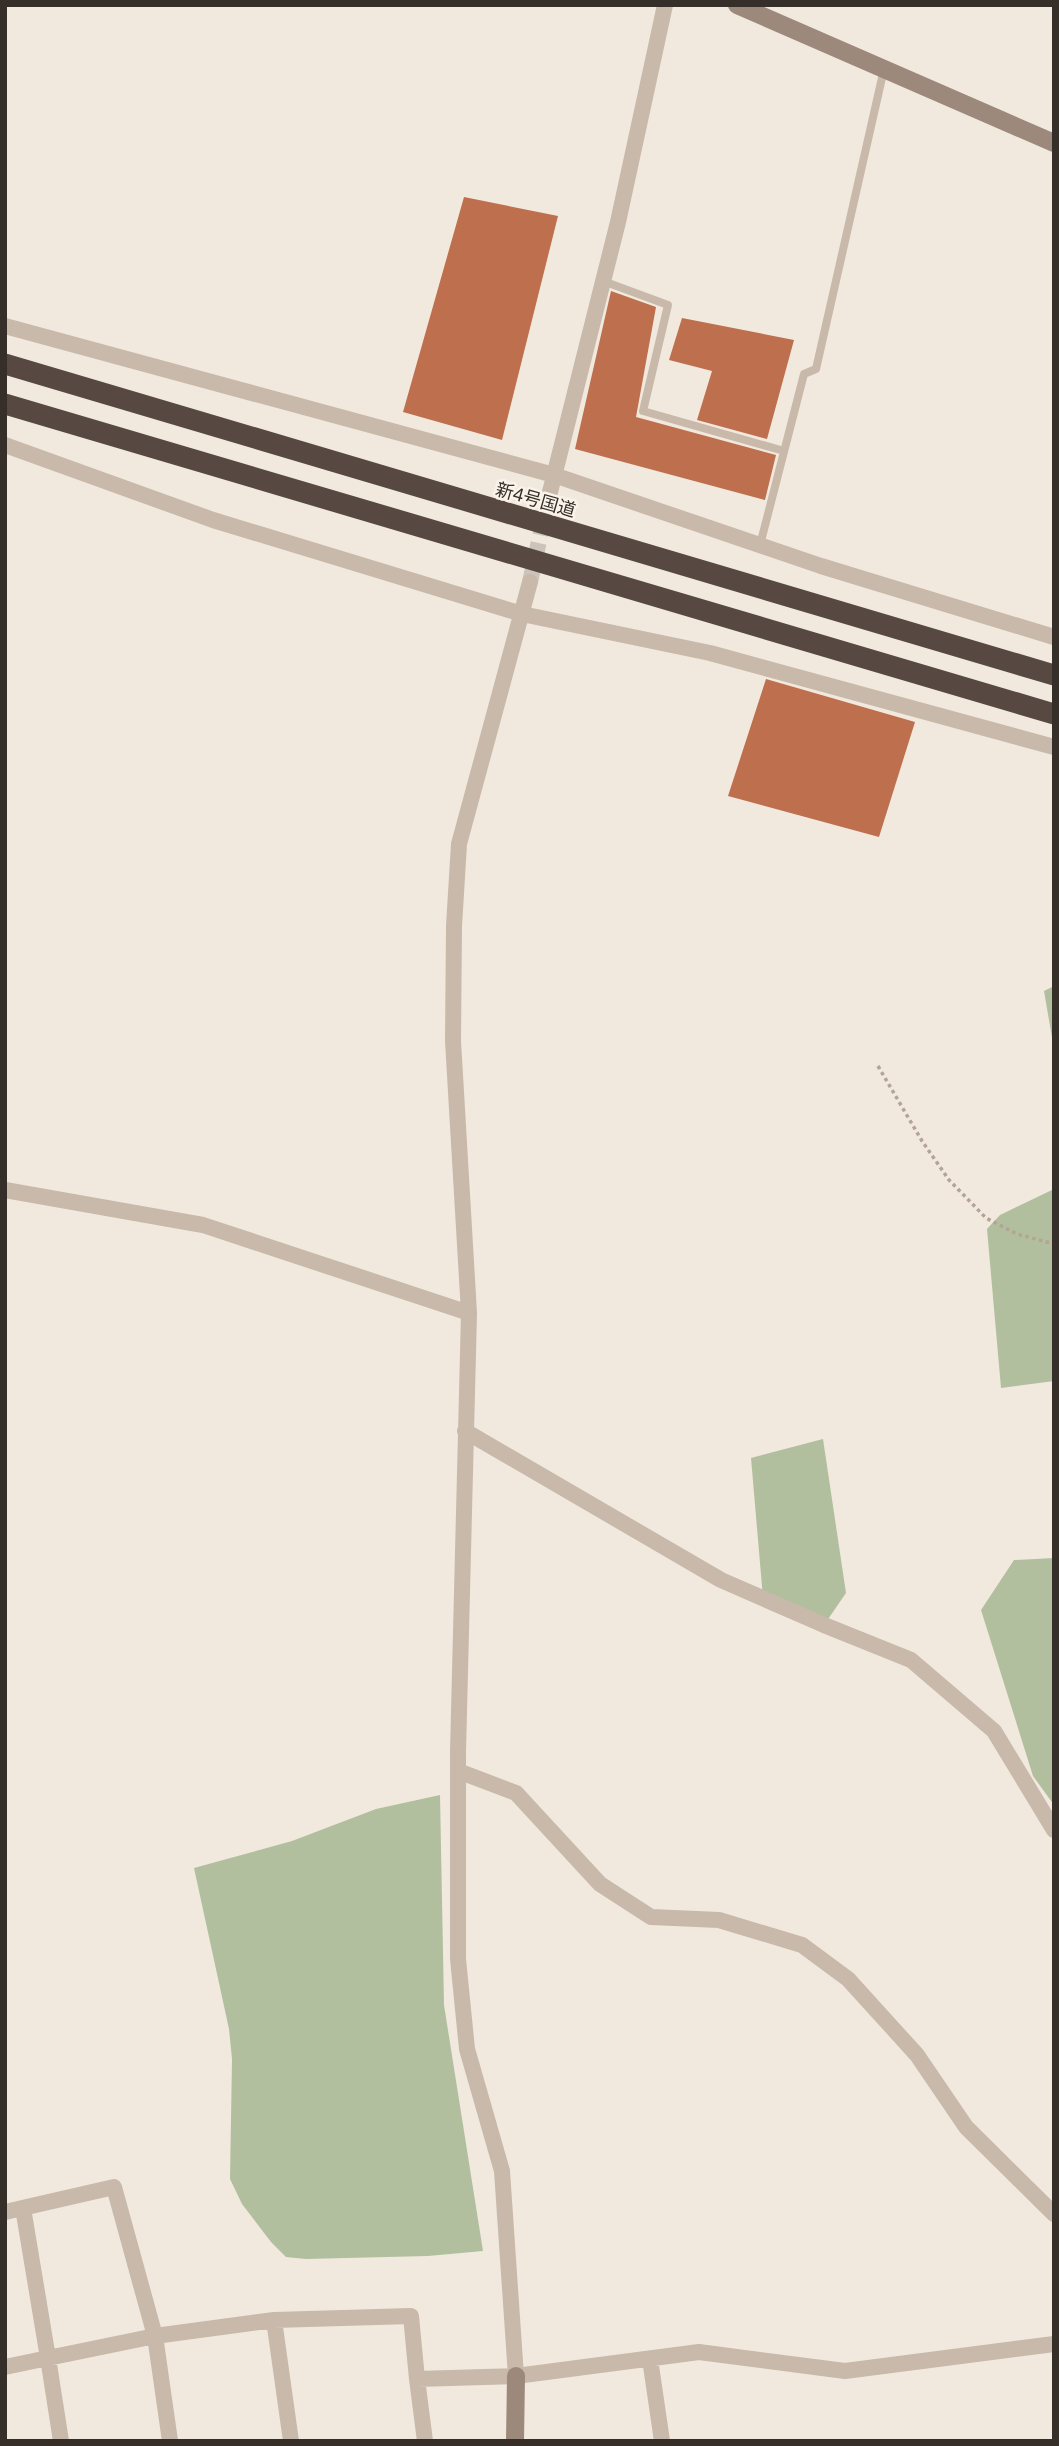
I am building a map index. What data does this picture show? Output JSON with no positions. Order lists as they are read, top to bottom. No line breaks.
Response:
{"streets":{"highway":["新4号国道"]}}
